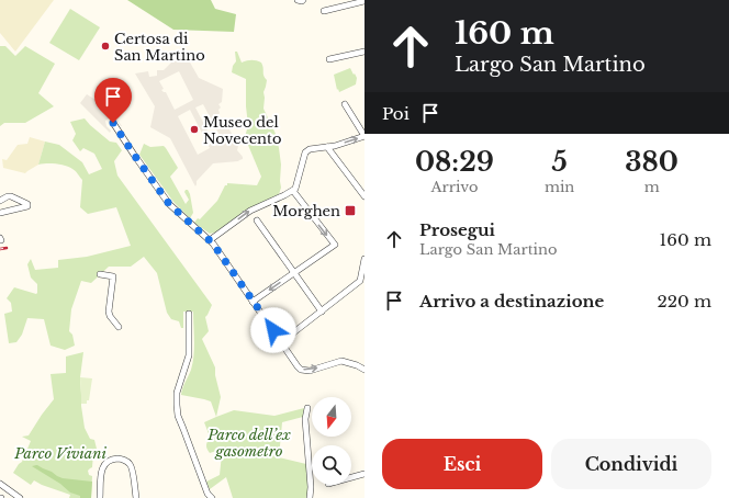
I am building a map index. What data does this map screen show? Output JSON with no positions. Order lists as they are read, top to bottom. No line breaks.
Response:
{"parks":["Parco dell’ex gasometro","Parco Viviani"],"places":{"other":["Certosa di San Martino","Museo del Novecento"],"transit":["Morghen"]},"north":"bottom","page":{"turn":["160 m","Largo San Martino"],"then":"Poi","eta":["08:29","Arrivo","5","min","380","m"],"list":[{"name":"Prosegui","note":"Largo San Martino","value":"160 m"},{"name":"Arrivo a destinazione","value":"220 m"}],"buttons":["Esci","Condividi"]}}
